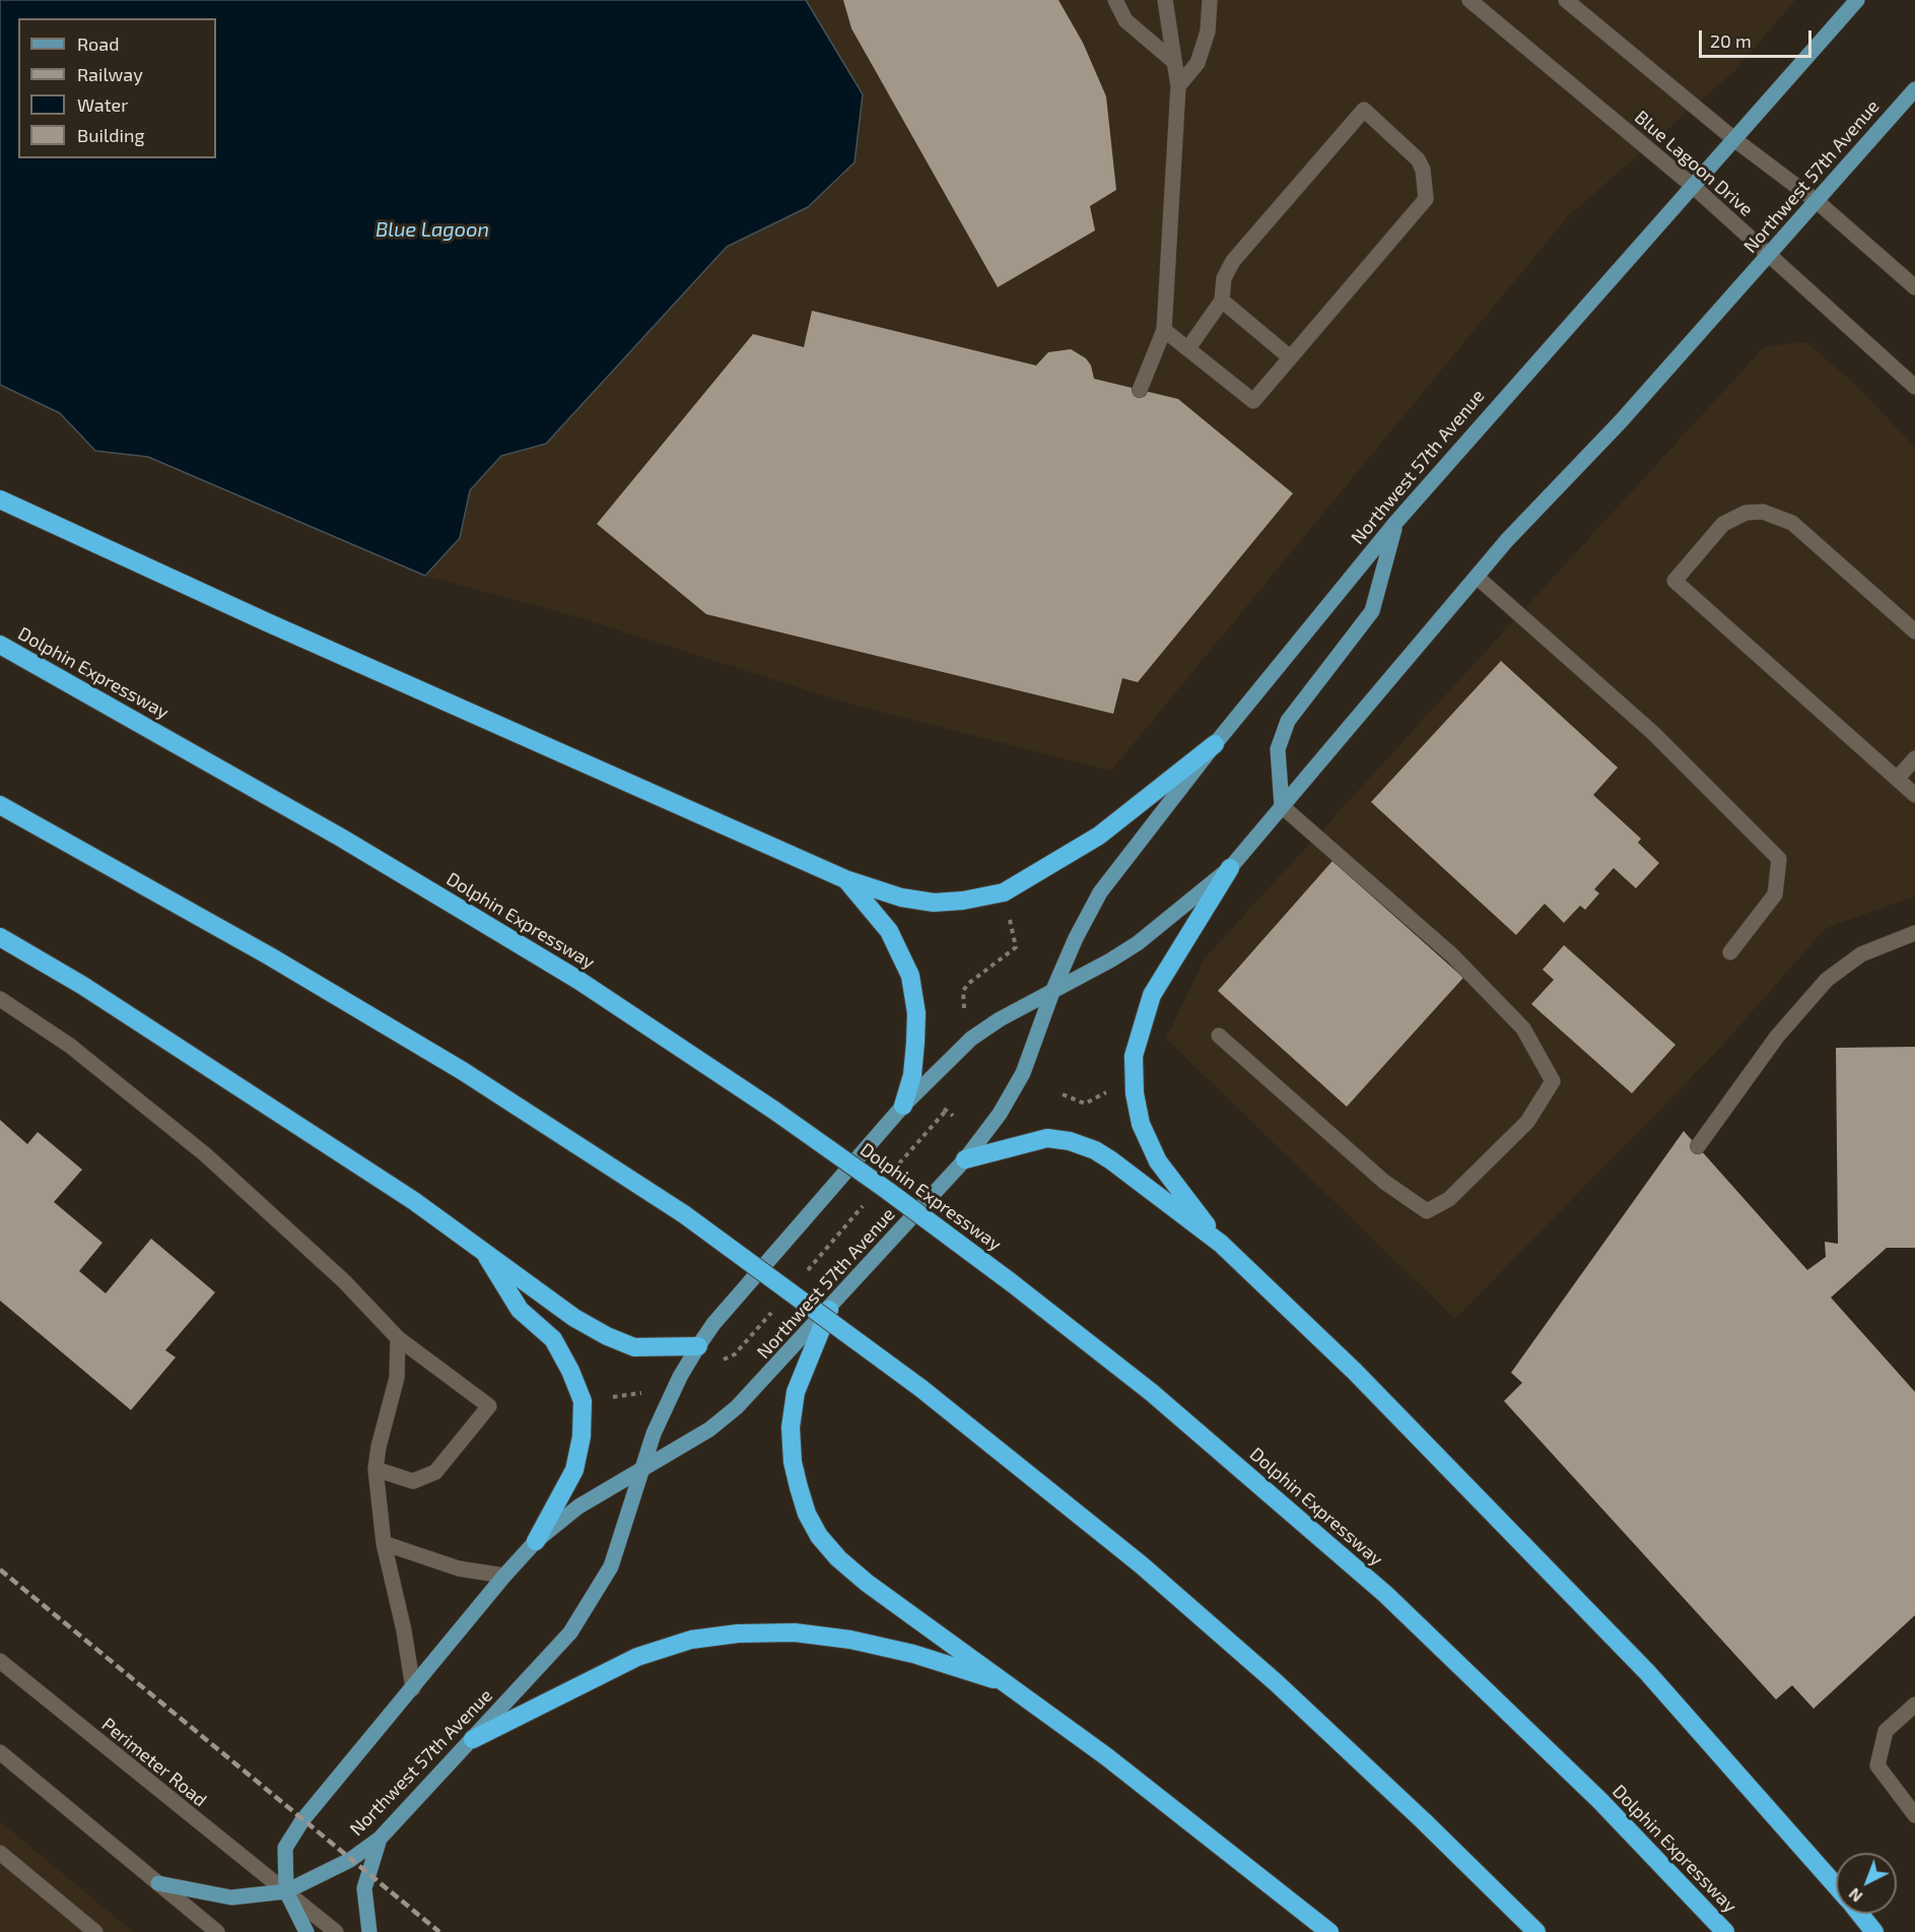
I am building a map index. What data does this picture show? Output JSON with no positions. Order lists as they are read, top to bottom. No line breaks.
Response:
{"streets":{"highway":["Dolphin Expressway"],"main road":["Northwest 57th Avenue"],"street":["Blue Lagoon Drive","Perimeter Road"]},"crossings":[["Blue Lagoon Drive","Northwest 57th Avenue"],["Northwest 57th Avenue","Perimeter Road"]],"water":["Blue Lagoon"],"legend":["Road","Railway","Water","Building"],"scale_bar":"20 m","north":"bottom left"}
